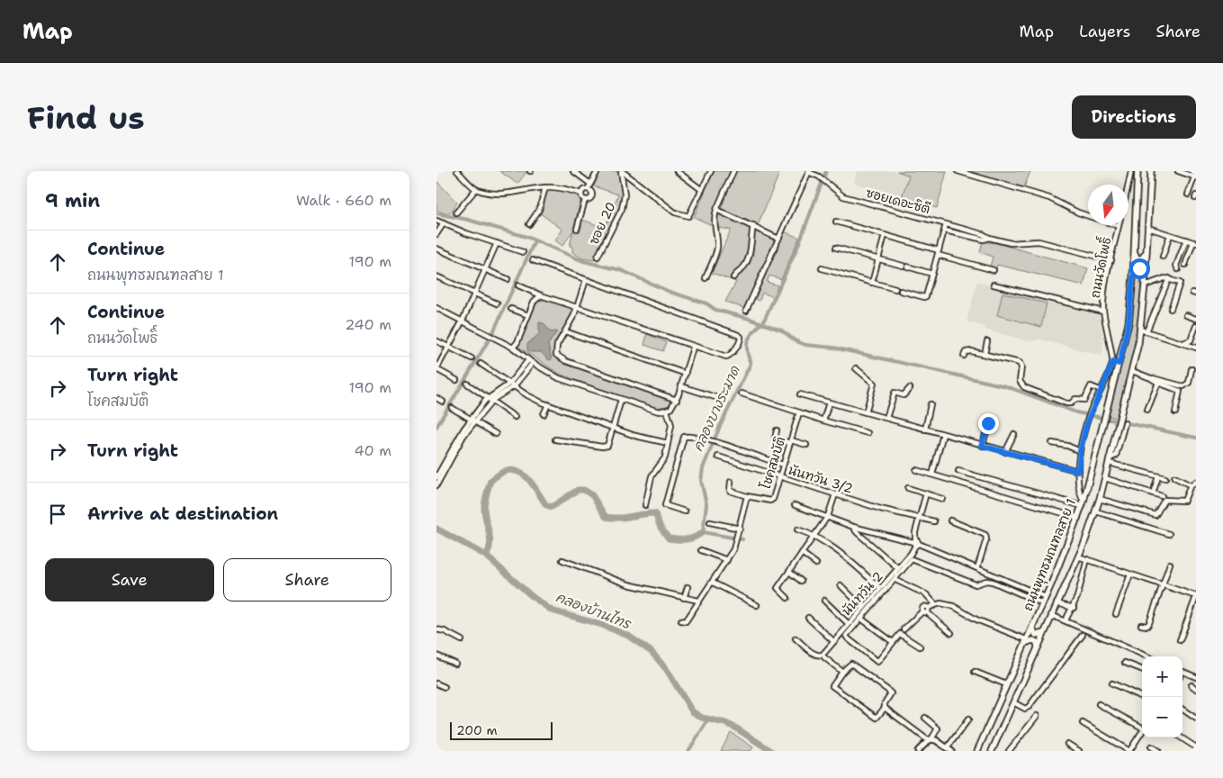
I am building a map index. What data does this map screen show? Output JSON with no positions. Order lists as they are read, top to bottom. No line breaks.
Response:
{"streets":{"main road":["ถนนพุทธมณฑลสาย 1"],"street":["ซอยเดอะซิตี","ซอย 20","ถนนวัดโพธิ์","โชคสมบัติ","นันทวัน 3/2","นันทวัน 2"]},"crossings":[["ซอยเดอะซิตี","ถนนวัดโพธิ์"],["โชคสมบัติ","นันทวัน 3/2"]],"water":["คลองบางระมาด","คลองบ้านไทร"],"scale_bar":"200 m","north":"bottom","page":{"header":"Map","nav":["Map","Layers","Share"],"buttons":["Directions",["Save","Share"]],"title":"Find us","heading":["9 min","Walk · 660 m"],"list":[["Continue","ถนนพุทธมณฑลสาย 1","190 m"],["Continue","ถนนวัดโพธิ์","240 m"],["Turn right","โชคสมบัติ","190 m"],["Turn right","40 m"],"Arrive at destination"],"map_buttons":["+","−"],"scale":"200 m"}}
